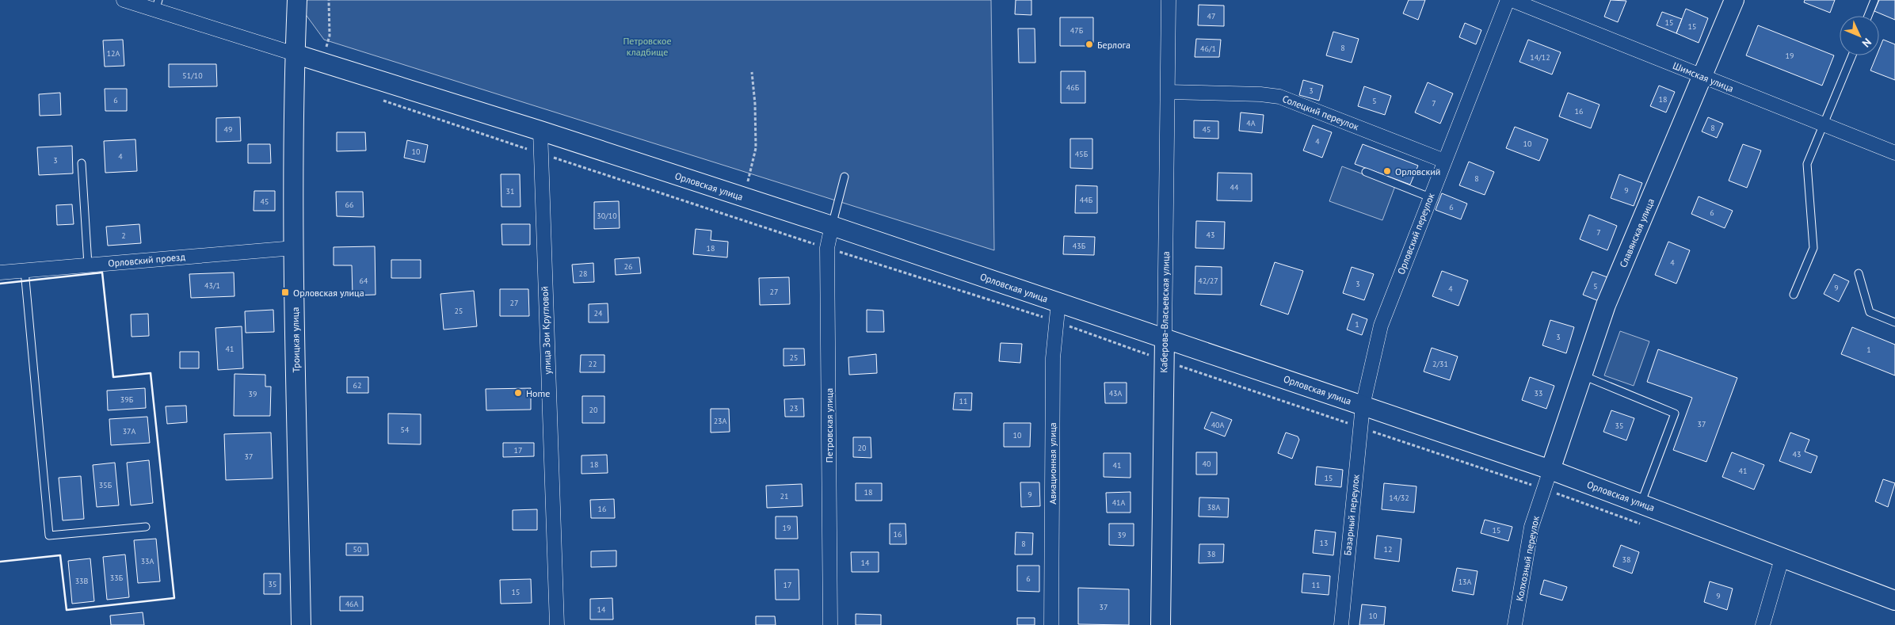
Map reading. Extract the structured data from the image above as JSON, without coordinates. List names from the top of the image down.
{
  "streets": {
    "main road": [
      "Орловская улица",
      "Славянская улица",
      "Каберова-Власьевская улица",
      "Троицкая улица"
    ],
    "street": [
      "Шимская улица",
      "Солецкий переулок",
      "Орловский переулок",
      "Орловский проезд",
      "улица Зои Кругловой",
      "Петровская улица",
      "Авиационная улица",
      "Базарный переулок",
      "Колхозный переулок"
    ]
  },
  "crossings": [
    ["Шимская улица", "Славянская улица"],
    ["Солецкий переулок", "Орловский переулок"],
    ["Солецкий переулок", "Каберова-Власьевская улица"],
    ["Орловская улица", "Славянская улица"],
    ["Орловская улица", "Орловский переулок"],
    ["Орловская улица", "Каберова-Власьевская улица"],
    ["Орловская улица", "улица Зои Кругловой"],
    ["Орловская улица", "Троицкая улица"],
    ["Орловская улица", "Петровская улица"],
    ["Орловская улица", "Авиационная улица"],
    ["Орловская улица", "Базарный переулок"],
    ["Орловская улица", "Колхозный переулок"],
    ["Славянская улица", "Колхозный переулок"],
    ["Орловский переулок", "Базарный переулок"],
    ["Орловский проезд", "Троицкая улица"]
  ],
  "parks": ["Петровское кладбище"],
  "places": {
    "other": ["Берлога", "Орловский", "Home"],
    "transit": ["Орловская улица"]
  },
  "house_numbers": [
    "47",
    "15",
    "15",
    "47Б",
    "8",
    "46/1",
    "12А",
    "19",
    "14/12",
    "51/10",
    "46Б",
    "3",
    "18",
    "6",
    "5",
    "7",
    "16",
    "4А",
    "8",
    "49",
    "45",
    "4",
    "10",
    "10",
    "45Б",
    "4",
    "3",
    "8",
    "44",
    "9",
    "31",
    "44Б",
    "45",
    "66",
    "6",
    "6",
    "30/10",
    "7",
    "43",
    "2",
    "43Б",
    "18",
    "4",
    "26",
    "28",
    "64",
    "42/27",
    "3",
    "43/1",
    "5",
    "9",
    "4",
    "27",
    "27",
    "25",
    "24",
    "1",
    "3",
    "41",
    "1",
    "25",
    "22",
    "2/31",
    "62",
    "43А",
    "33",
    "39",
    "39Б",
    "11",
    "23",
    "20",
    "23А",
    "37",
    "40А",
    "35",
    "54",
    "37А",
    "10",
    "20",
    "17",
    "43",
    "37",
    "40",
    "18",
    "41",
    "41",
    "15",
    "35Б",
    "18",
    "9",
    "21",
    "14/32",
    "41А",
    "38А",
    "16",
    "19",
    "15",
    "16",
    "39",
    "13",
    "8",
    "50",
    "12",
    "38",
    "38",
    "33А",
    "14",
    "33Б",
    "6",
    "33В",
    "13А",
    "35",
    "17",
    "11",
    "15",
    "9",
    "46А",
    "37",
    "14",
    "10"
  ],
  "north": "bottom right"
}
